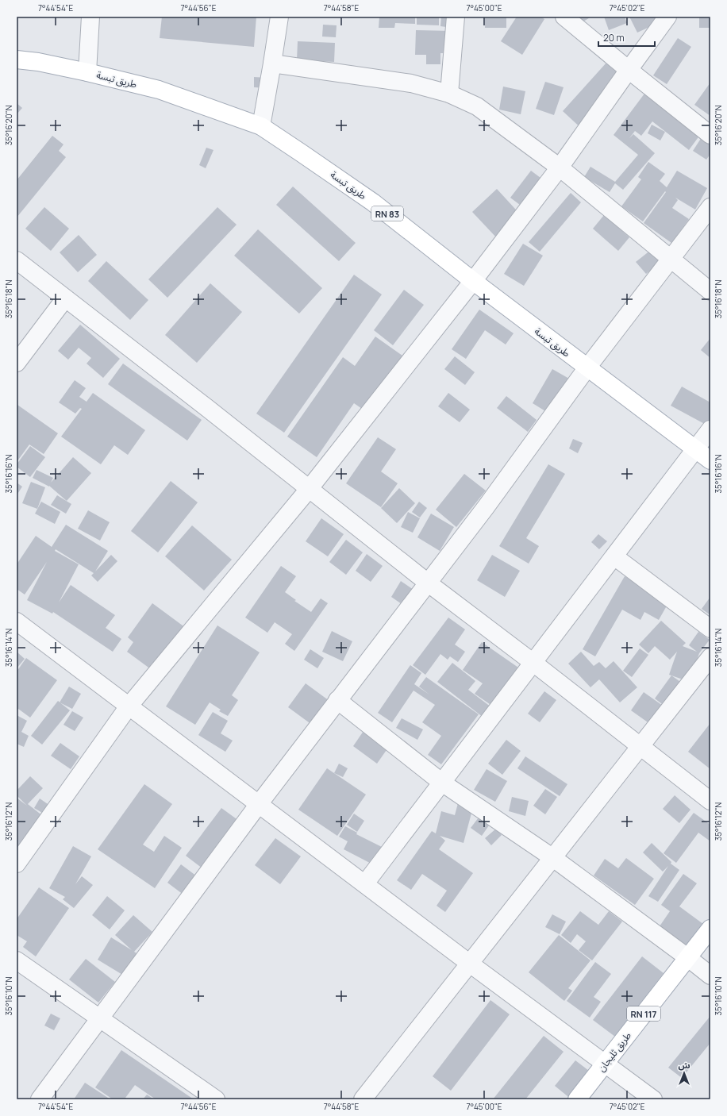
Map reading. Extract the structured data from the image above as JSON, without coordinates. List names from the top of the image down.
{
  "streets": {
    "main road": [
      "طريق تبسة",
      "RN 83",
      "RN 117",
      "طريق ثليجان"
    ]
  },
  "scale_bar": "20 m",
  "north": "top",
  "coordinates": [
    "7°44'54\"E",
    "7°44'56\"E",
    "7°44'58\"E",
    "7°45'00\"E",
    "7°45'02\"E",
    "35°16'20\"N",
    "35°16'18\"N",
    "35°16'16\"N",
    "35°16'14\"N",
    "35°16'12\"N",
    "35°16'10\"N"
  ]
}
